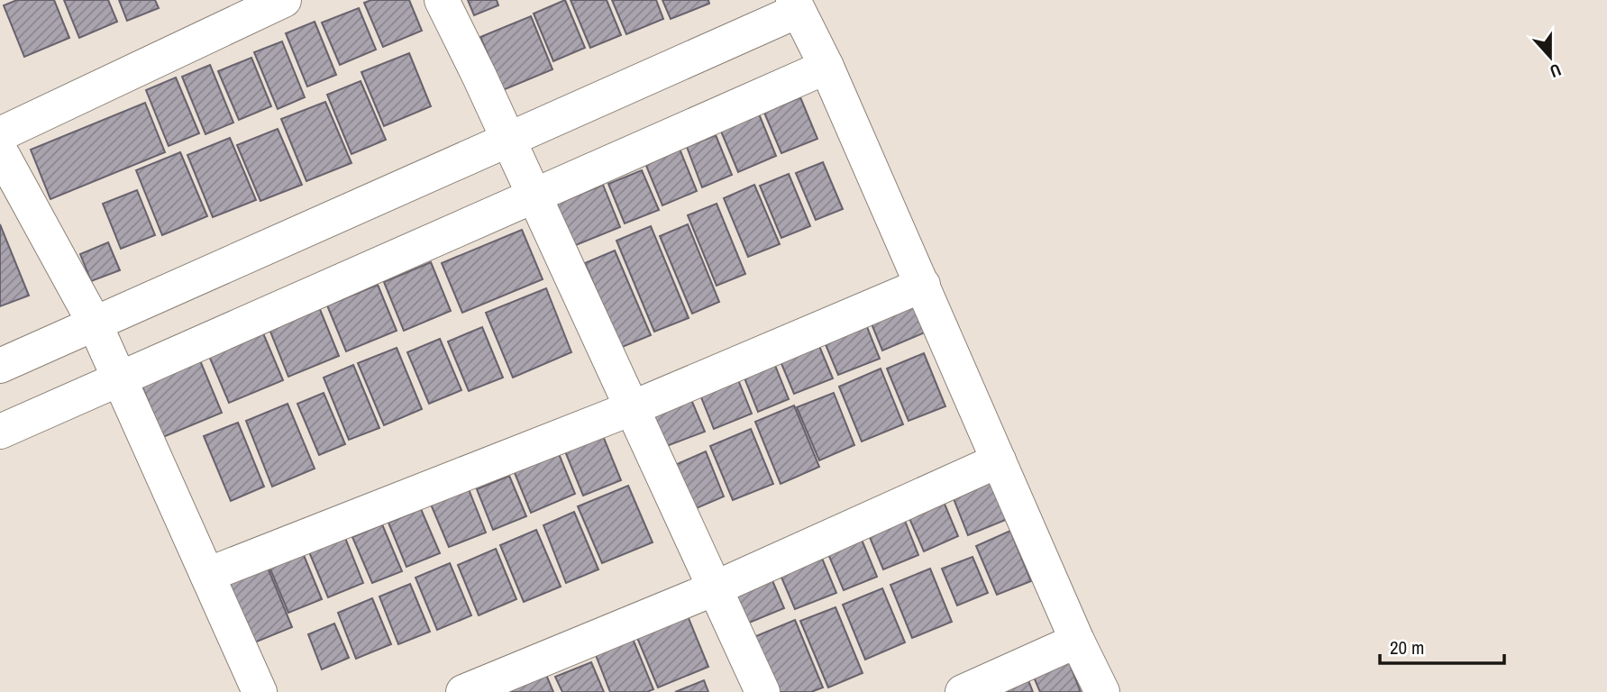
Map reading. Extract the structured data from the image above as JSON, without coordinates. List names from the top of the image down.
{
  "scale_bar": "20 m",
  "north": "bottom"
}
